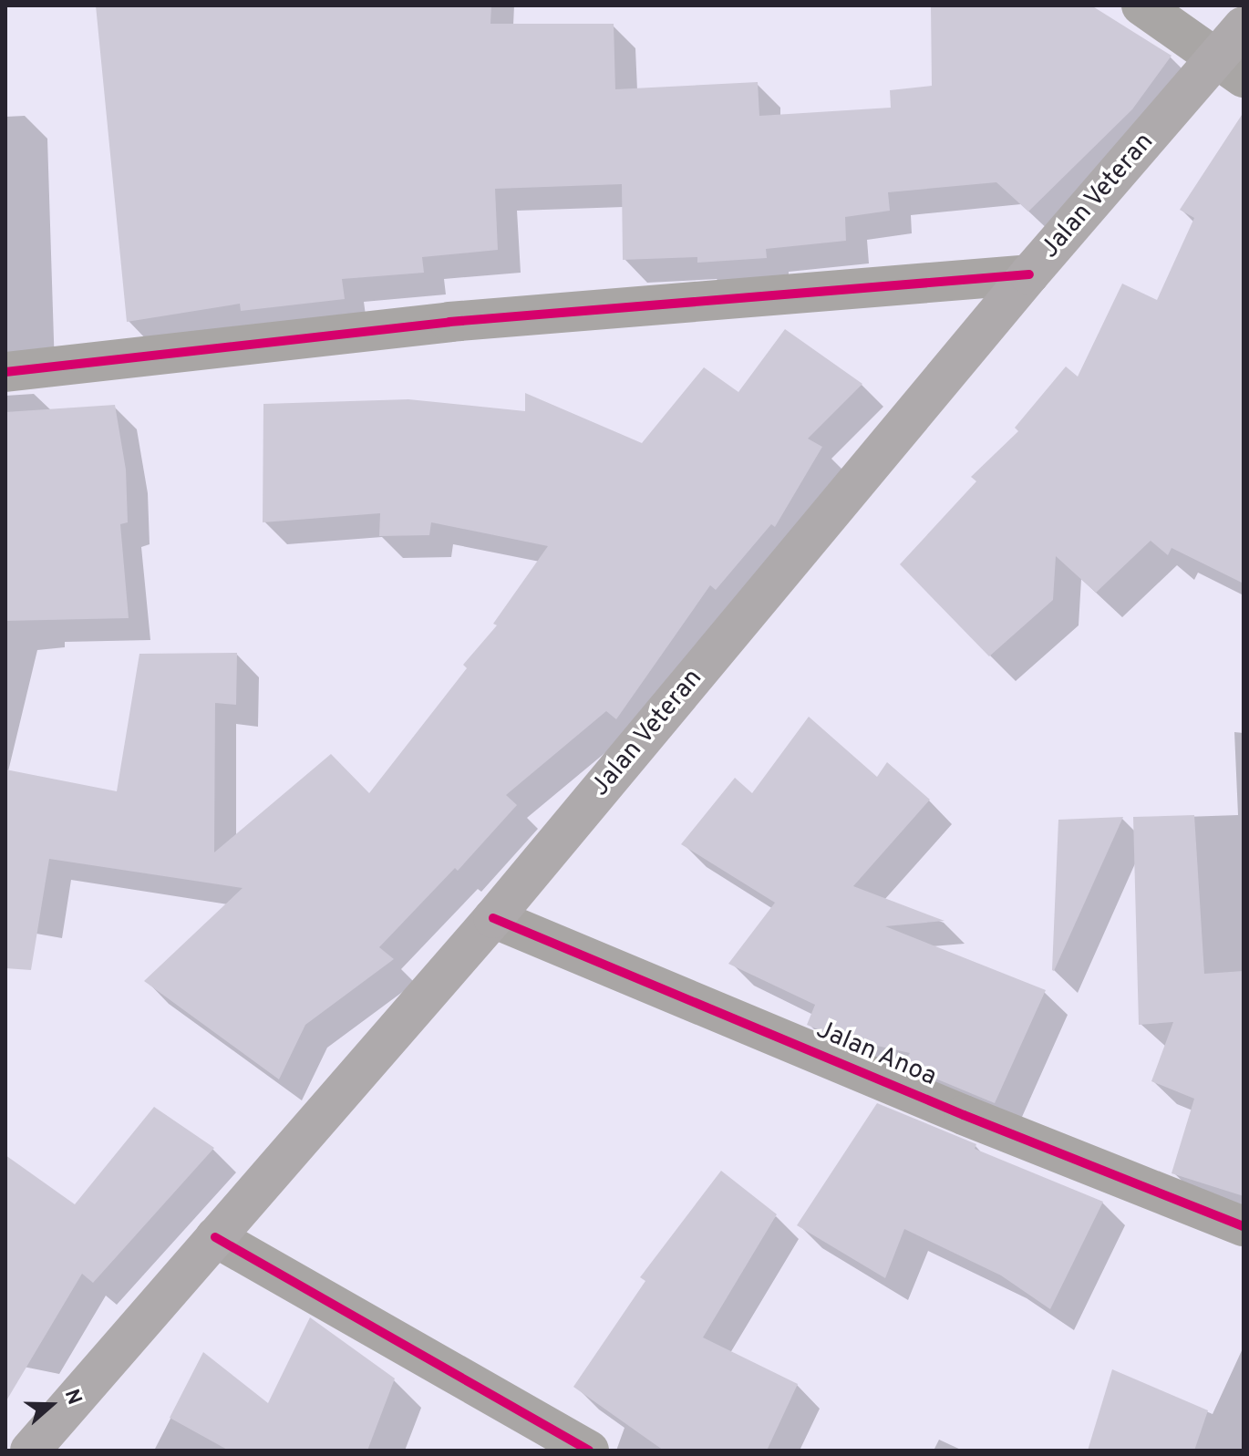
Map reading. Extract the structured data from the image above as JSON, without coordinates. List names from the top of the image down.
{
  "streets": {
    "main road": ["Jalan Veteran"],
    "street": ["Jalan Anoa"]
  },
  "crossings": [
    ["Jalan Veteran", "Jalan Anoa"]
  ],
  "north": "right"
}
